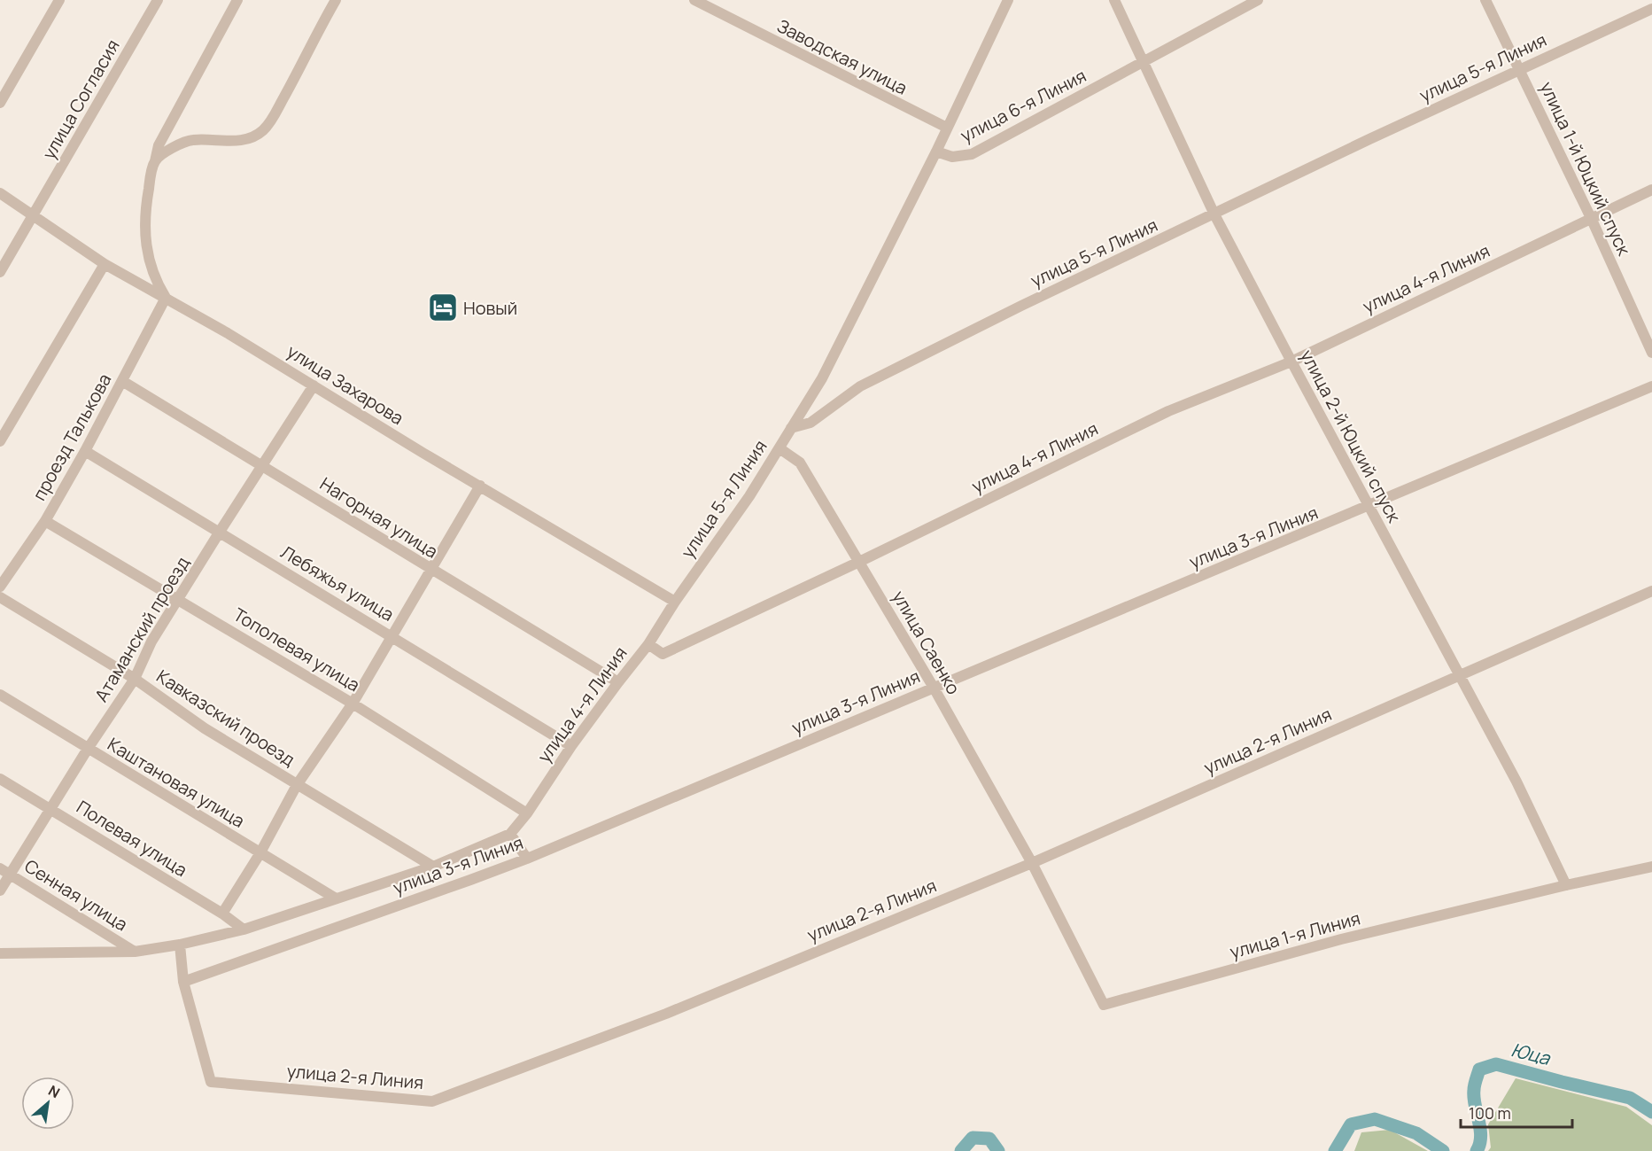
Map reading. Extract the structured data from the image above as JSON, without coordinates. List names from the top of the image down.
{
  "streets": {
    "street": [
      "Заводская улица",
      "улица 5-я Линия",
      "улица Согласия",
      "улица 6-я Линия",
      "улица 1-й Юцкий спуск",
      "улица 4-я Линия",
      "улица Захарова",
      "улица 2-й Юцкий спуск",
      "проезд Талькова",
      "Нагорная улица",
      "улица 3-я Линия",
      "Лебяжья улица",
      "Атаманский проезд",
      "улица Саенко",
      "Тополевая улица",
      "Кавказский проезд",
      "улица 2-я Линия",
      "Каштановая улица",
      "Полевая улица",
      "Сенная улица",
      "улица 1-я Линия"
    ]
  },
  "crossings": [
    ["улица 5-я Линия", "улица 1-й Юцкий спуск"],
    ["улица 5-я Линия", "улица 4-я Линия"],
    ["улица 5-я Линия", "улица Захарова"],
    ["улица 5-я Линия", "улица 2-й Юцкий спуск"],
    ["улица 5-я Линия", "улица Саенко"],
    ["улица Согласия", "улица Захарова"],
    ["улица 6-я Линия", "улица 2-й Юцкий спуск"],
    ["улица 1-й Юцкий спуск", "улица 4-я Линия"],
    ["улица 4-я Линия", "улица 2-й Юцкий спуск"],
    ["улица 4-я Линия", "Нагорная улица"],
    ["улица 4-я Линия", "улица 3-я Линия"],
    ["улица 4-я Линия", "Лебяжья улица"],
    ["улица 4-я Линия", "улица Саенко"],
    ["улица 4-я Линия", "Тополевая улица"],
    ["улица Захарова", "проезд Талькова"],
    ["улица Захарова", "Атаманский проезд"],
    ["улица 2-й Юцкий спуск", "улица 3-я Линия"],
    ["улица 2-й Юцкий спуск", "улица 2-я Линия"],
    ["улица 2-й Юцкий спуск", "улица 1-я Линия"],
    ["проезд Талькова", "Нагорная улица"],
    ["проезд Талькова", "Лебяжья улица"],
    ["проезд Талькова", "Тополевая улица"],
    ["Нагорная улица", "Атаманский проезд"],
    ["улица 3-я Линия", "улица Саенко"],
    ["улица 3-я Линия", "Кавказский проезд"],
    ["улица 3-я Линия", "улица 2-я Линия"],
    ["улица 3-я Линия", "Каштановая улица"],
    ["улица 3-я Линия", "Полевая улица"],
    ["улица 3-я Линия", "Сенная улица"],
    ["Лебяжья улица", "Атаманский проезд"],
    ["Атаманский проезд", "Тополевая улица"],
    ["Атаманский проезд", "Кавказский проезд"],
    ["Атаманский проезд", "Каштановая улица"],
    ["Атаманский проезд", "Полевая улица"],
    ["Атаманский проезд", "Сенная улица"],
    ["улица Саенко", "улица 2-я Линия"],
    ["улица Саенко", "улица 1-я Линия"],
    ["улица 2-я Линия", "улица 1-я Линия"]
  ],
  "water": ["Юца"],
  "places": {
    "hotel": ["Новый"]
  },
  "scale_bar": "100 m",
  "north": "top right"
}
